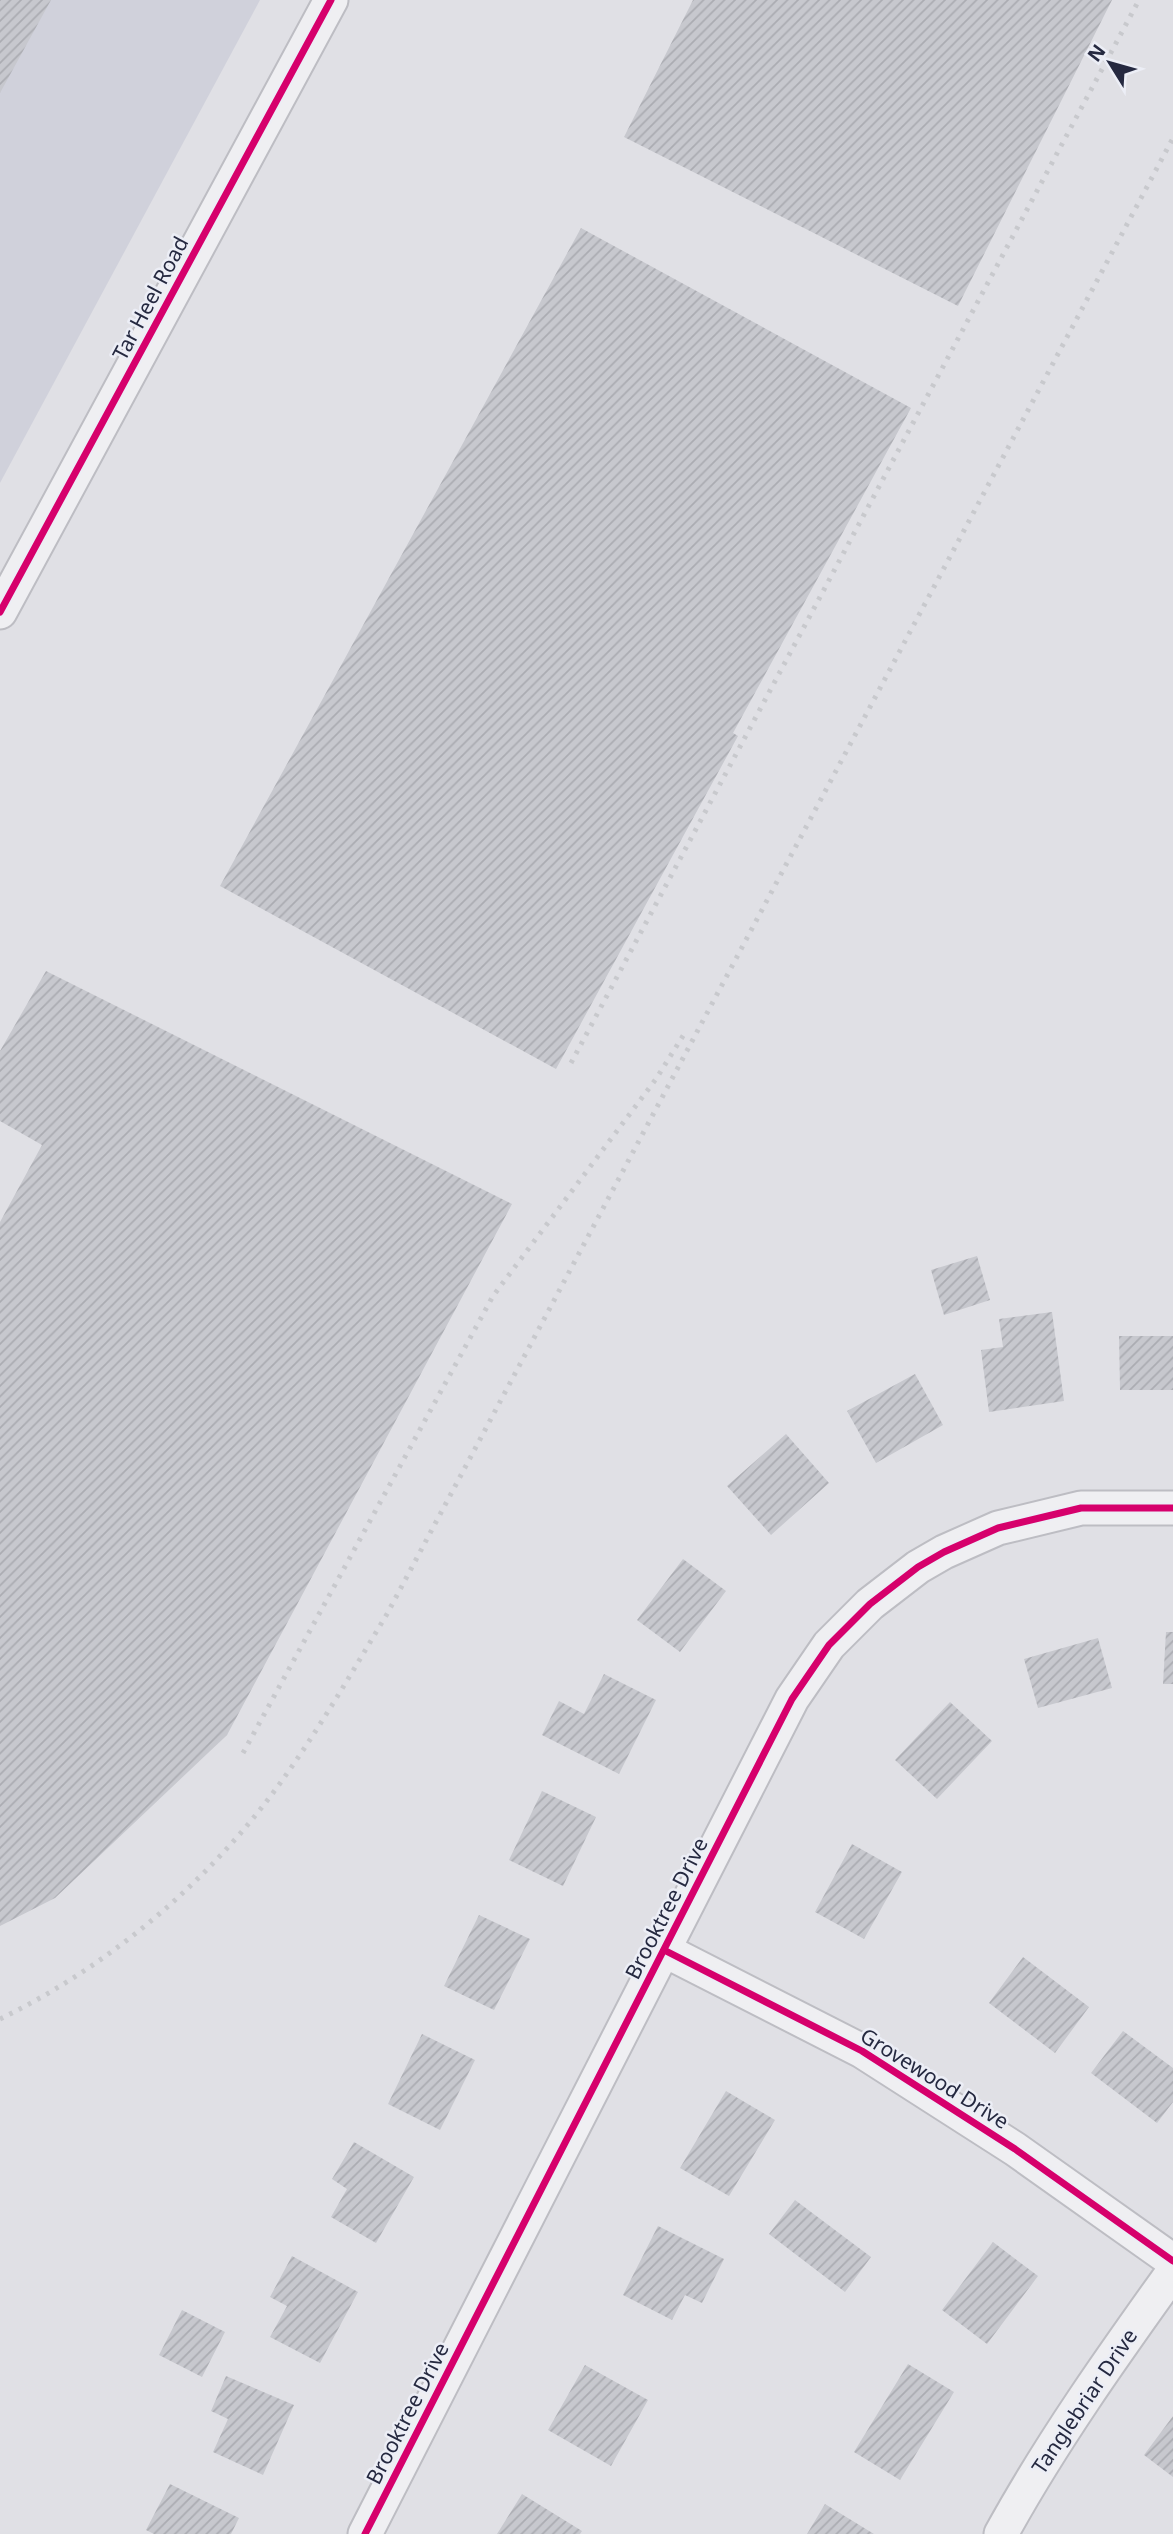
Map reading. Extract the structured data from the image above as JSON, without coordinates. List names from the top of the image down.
{
  "streets": {
    "street": [
      "Tar Heel Road",
      "Brooktree Drive",
      "Grovewood Drive",
      "Tanglebriar Drive"
    ]
  },
  "crossings": [
    ["Brooktree Drive", "Grovewood Drive"]
  ],
  "north": "top left"
}
